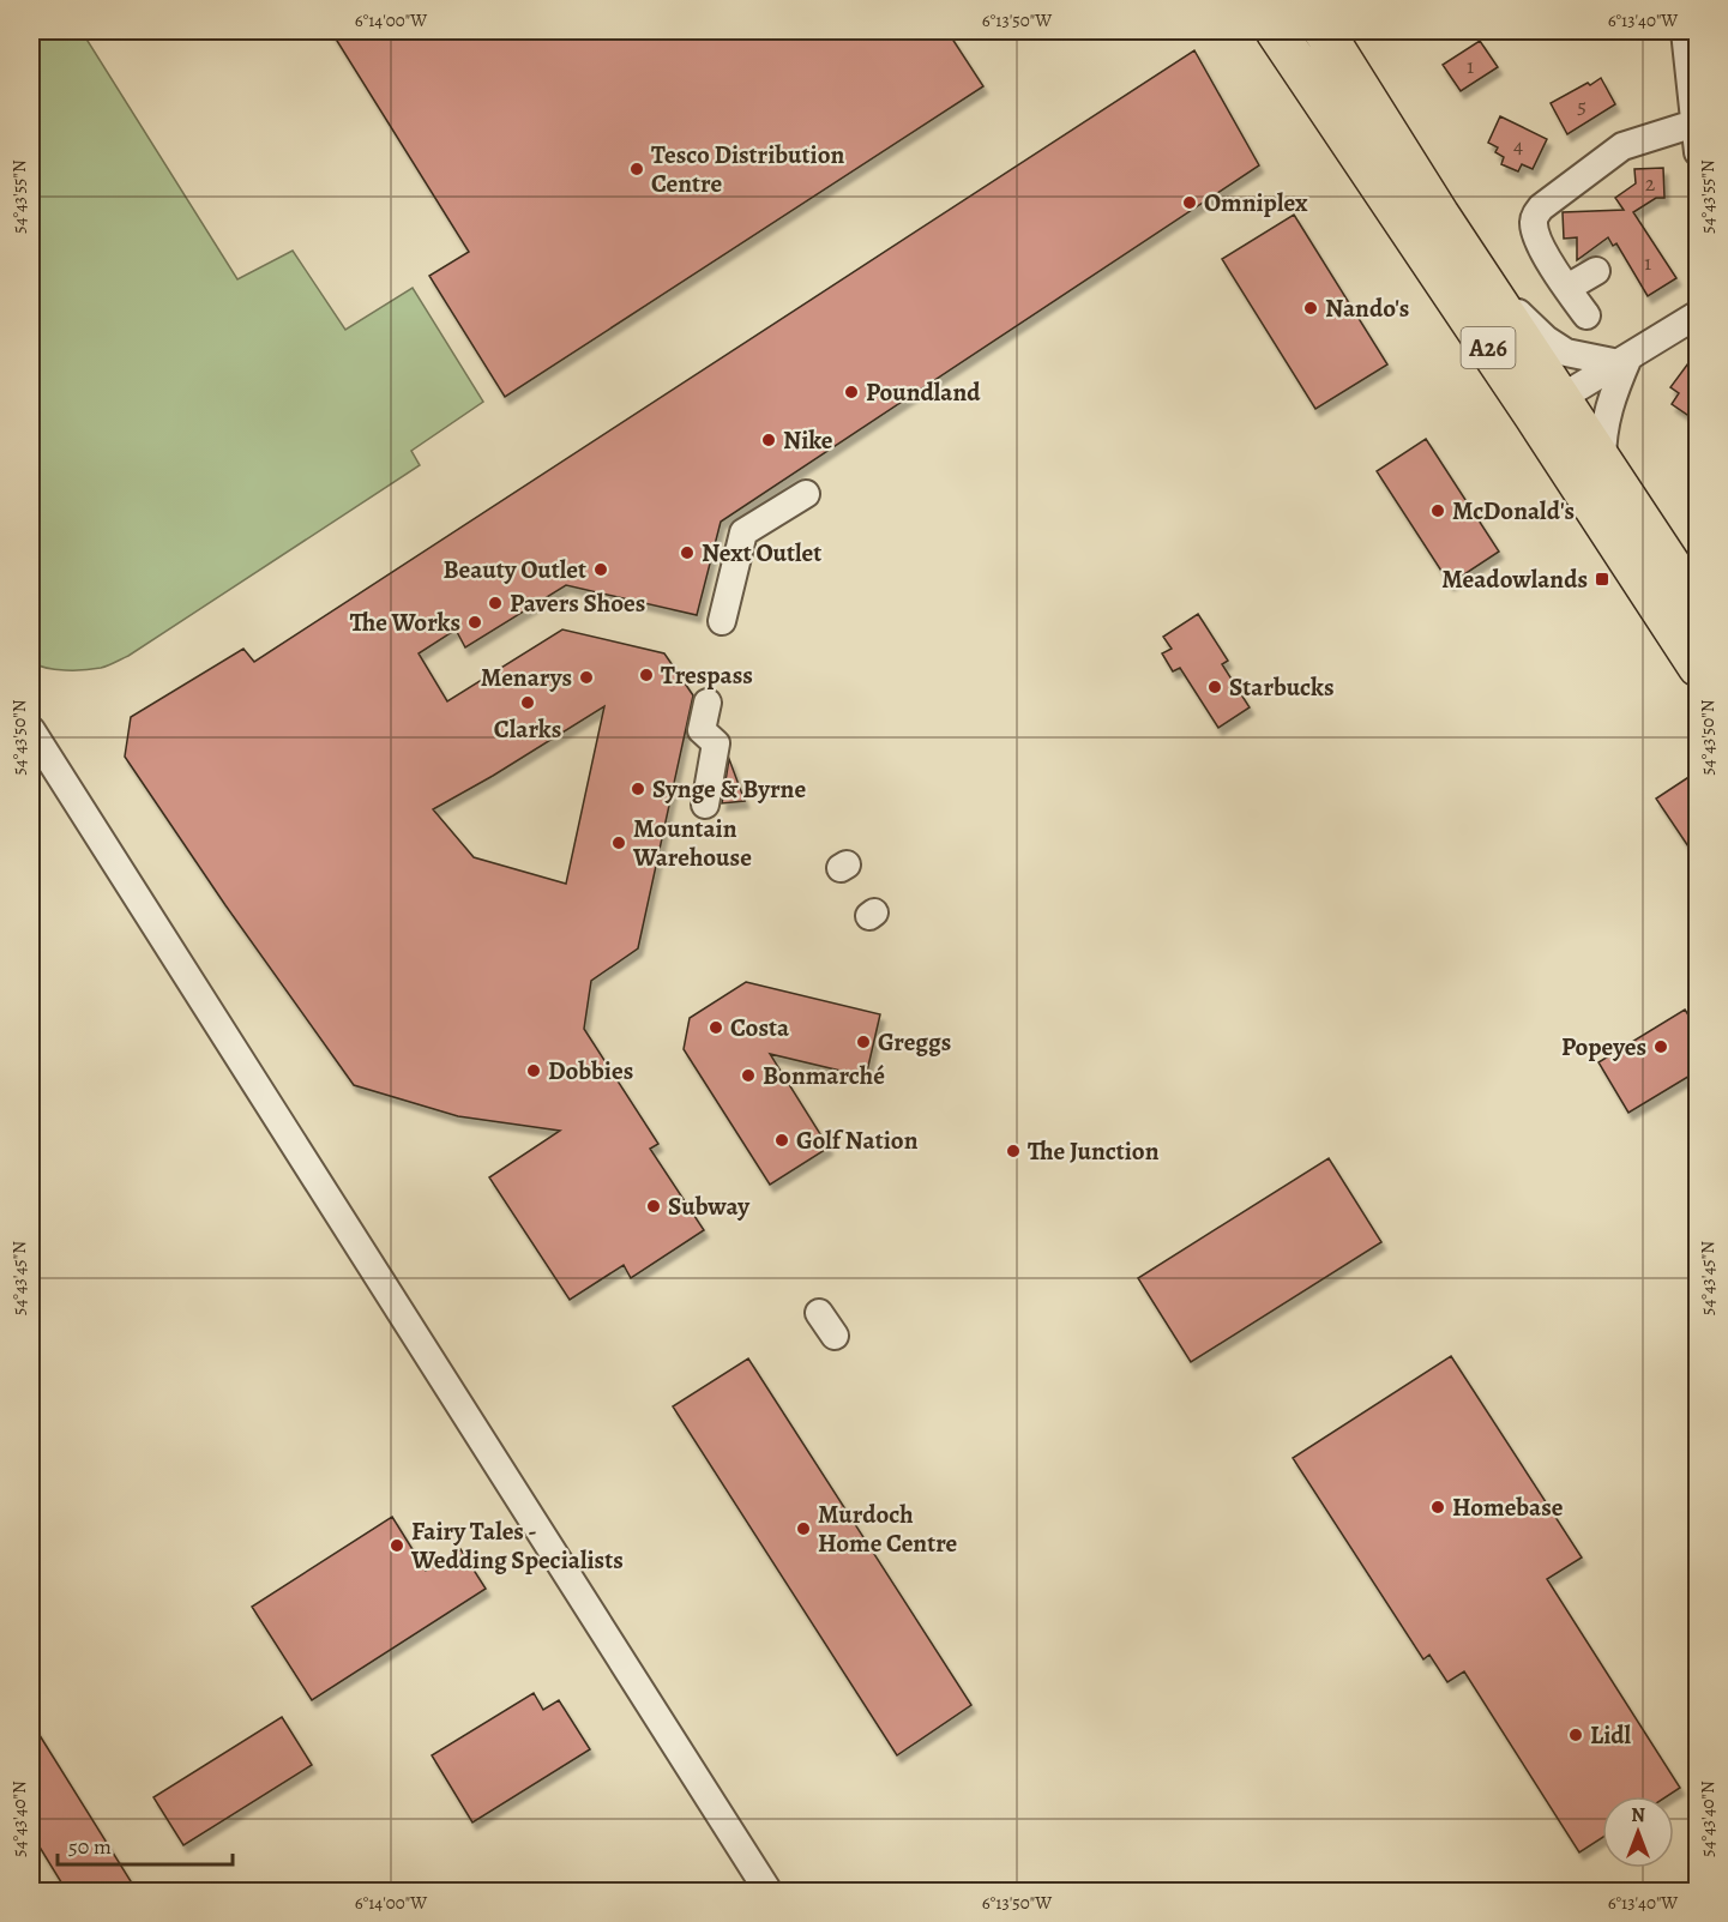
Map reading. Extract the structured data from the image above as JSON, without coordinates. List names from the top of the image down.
{
  "streets": {
    "highway": ["A26"]
  },
  "places": {
    "other": [
      "Tesco Distribution Centre",
      "Omniplex",
      "Nando's",
      "Poundland",
      "Nike",
      "McDonald's",
      "Next Outlet",
      "Beauty Outlet",
      "Pavers Shoes",
      "The Works",
      "Trespass",
      "Menarys",
      "Starbucks",
      "Clarks",
      "Synge & Byrne",
      "Mountain Warehouse",
      "Costa",
      "Greggs",
      "Popeyes",
      "Dobbies",
      "Bonmarché",
      "Golf Nation",
      "The Junction",
      "Subway",
      "Homebase",
      "Murdoch Home Centre",
      "Fairy Tales - Wedding Specialists",
      "Lidl"
    ],
    "transit": ["Meadowlands"]
  },
  "house_numbers": [
    "1",
    "5",
    "4",
    "2",
    "1"
  ],
  "scale_bar": "50 m",
  "north": "top",
  "coordinates": [
    "6°14'00\"W",
    "6°13'50\"W",
    "6°13'40\"W",
    "54°43'55\"N",
    "54°43'50\"N",
    "54°43'45\"N",
    "54°43'40\"N"
  ]
}
